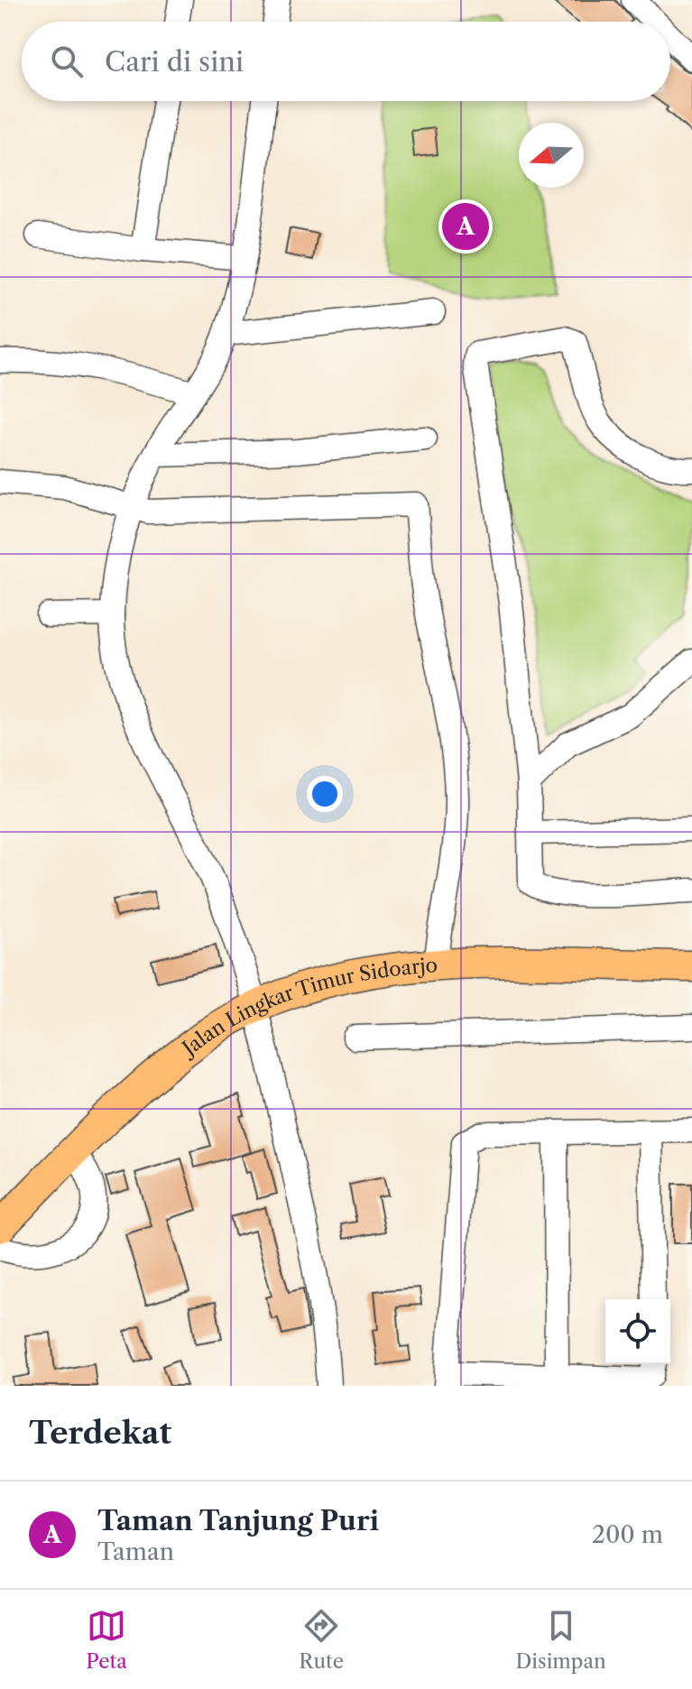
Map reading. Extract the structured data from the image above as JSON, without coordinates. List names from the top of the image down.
{
  "streets": {
    "main road": ["Jalan Lingkar Timur Sidoarjo"]
  },
  "north": "left",
  "page": {
    "search": "Cari di sini",
    "pins": "A",
    "heading": "Terdekat",
    "list": [
      {
        "mark": "A",
        "name": "Taman Tanjung Puri",
        "note": "Taman",
        "value": "200 m"
      }
    ],
    "nav": ["Peta", "Rute", "Disimpan"]
  }
}
